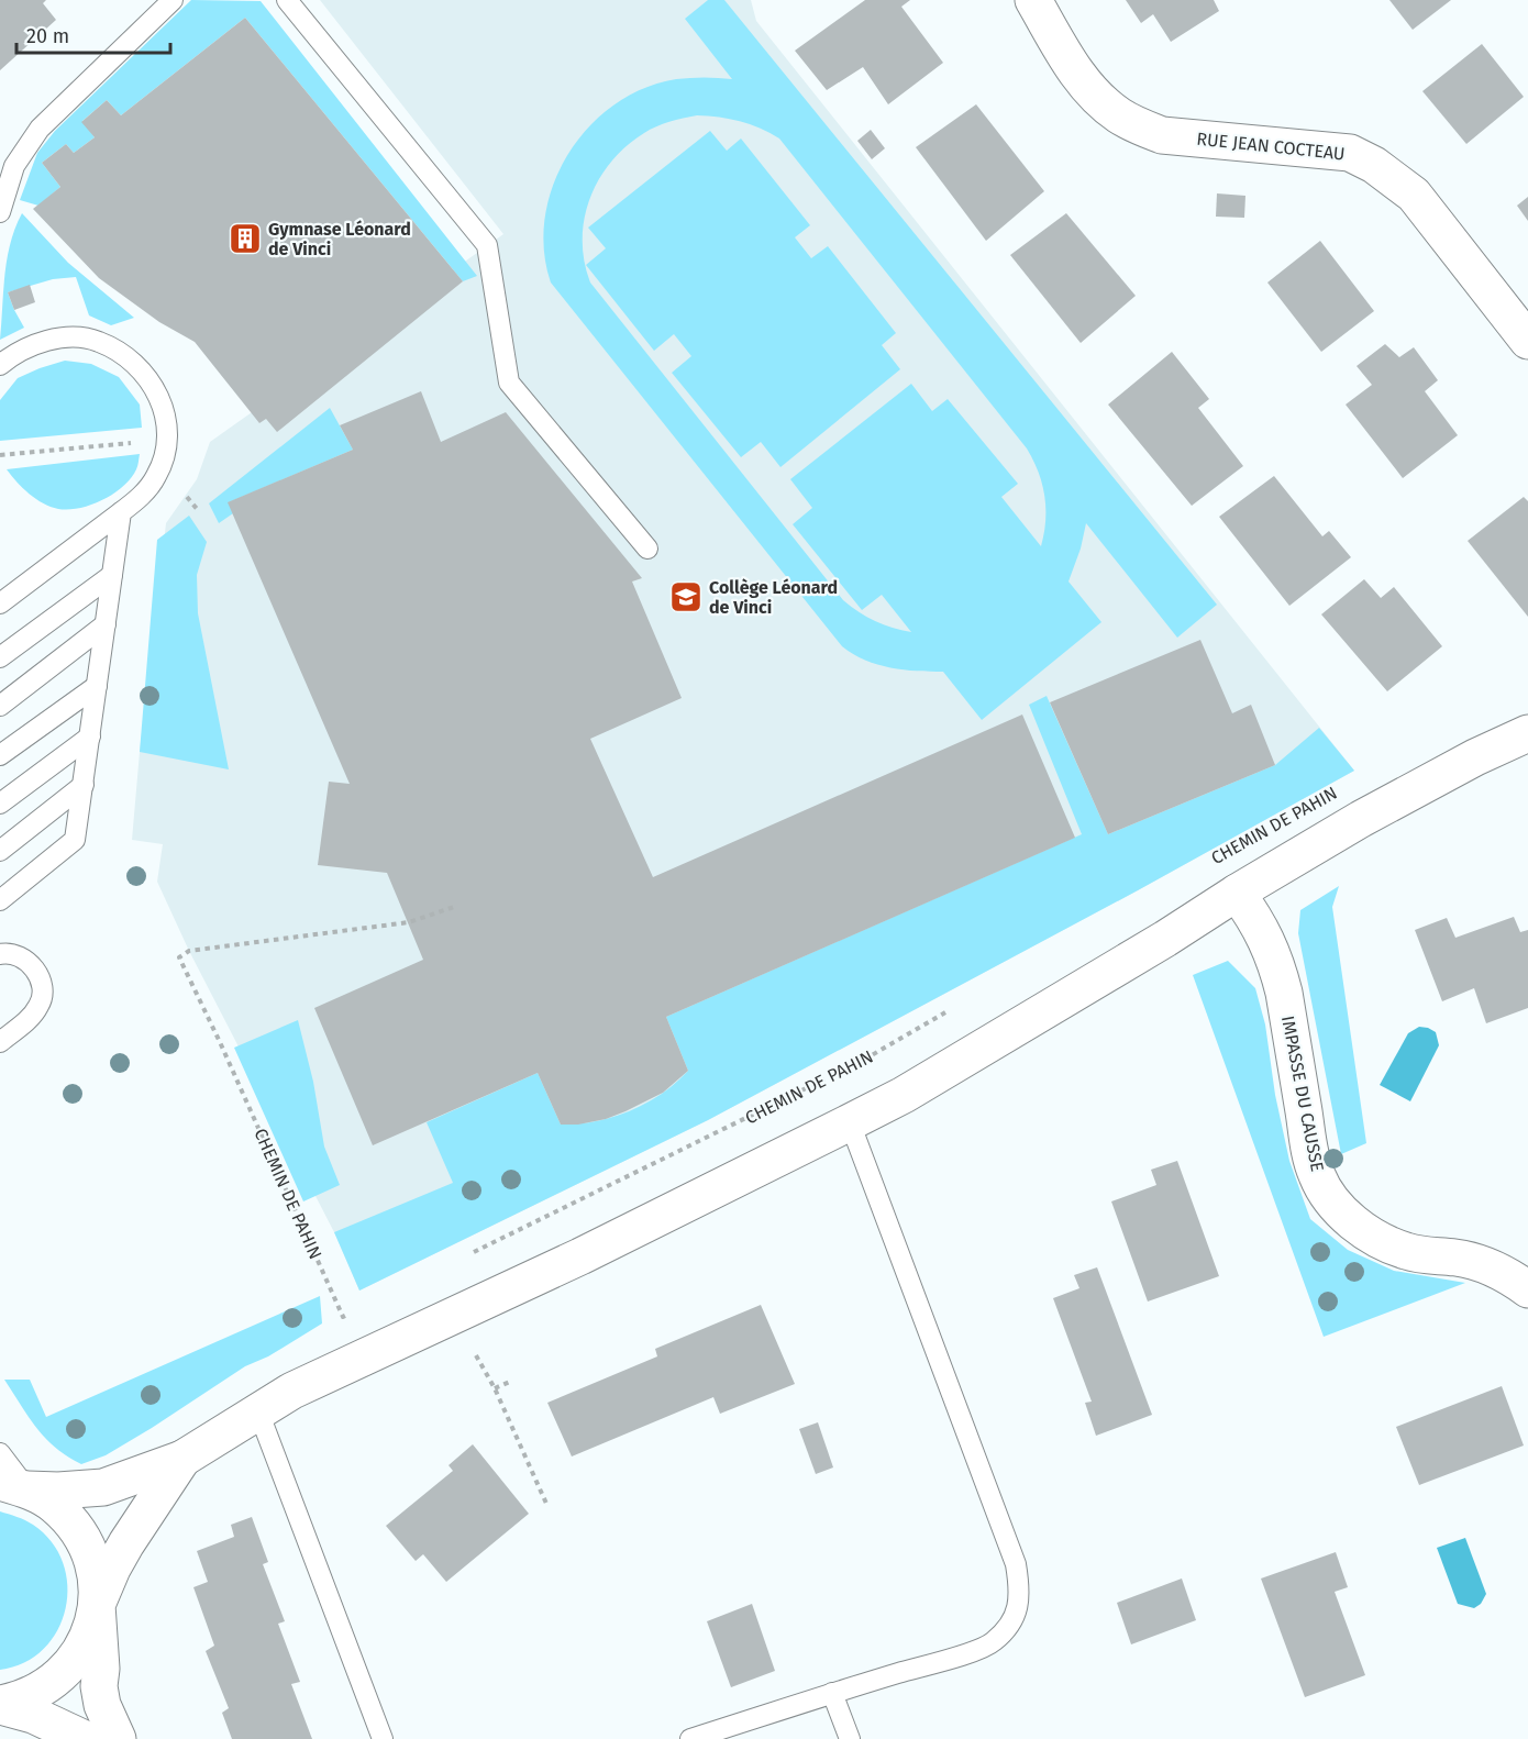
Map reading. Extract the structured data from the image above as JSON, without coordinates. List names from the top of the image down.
{
  "streets": {
    "main road": ["RUE JEAN COCTEAU", "CHEMIN DE PAHIN", "IMPASSE DU CAUSSE"]
  },
  "crossings": [
    ["CHEMIN DE PAHIN", "IMPASSE DU CAUSSE"]
  ],
  "places": {
    "building": ["Gymnase Léonard de Vinci"],
    "school or university": ["Collège Léonard de Vinci"]
  },
  "scale_bar": "20 m"
}
